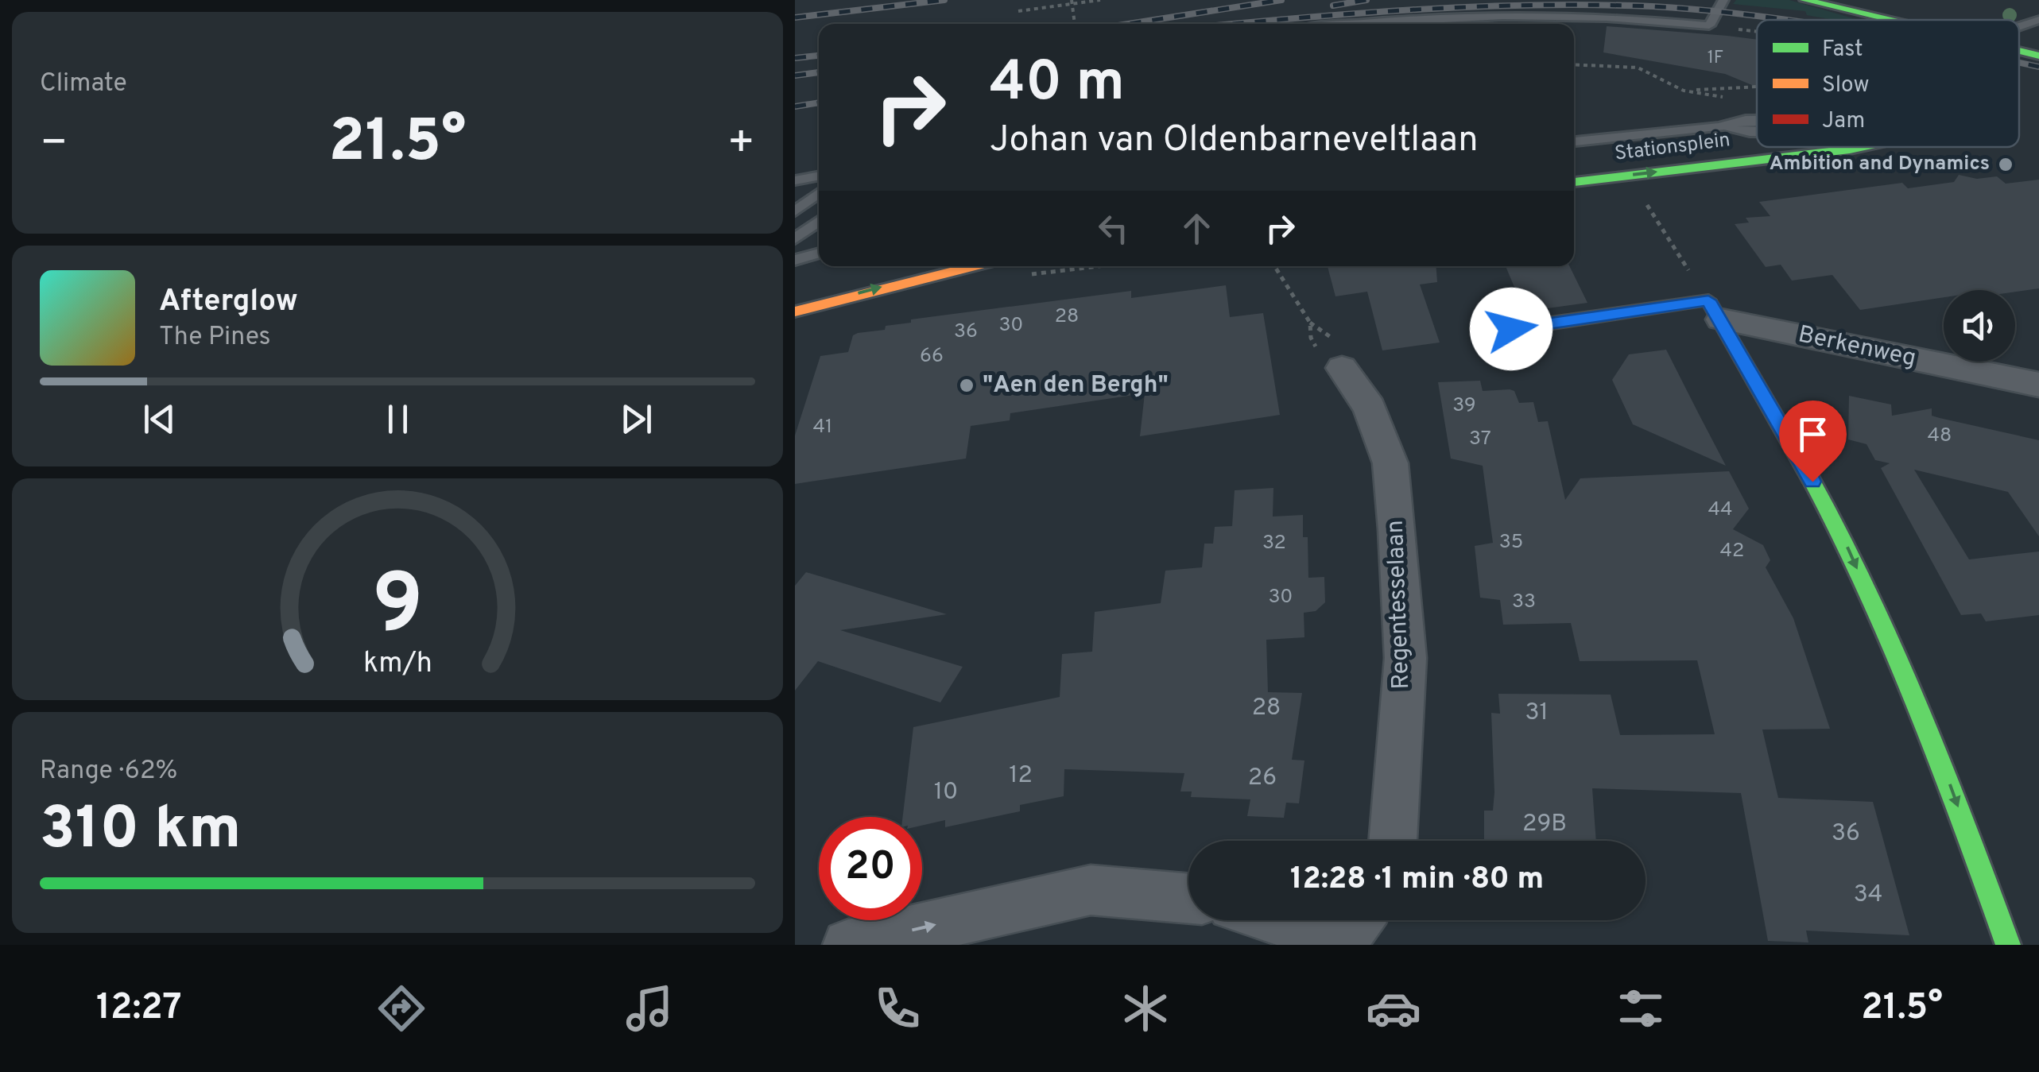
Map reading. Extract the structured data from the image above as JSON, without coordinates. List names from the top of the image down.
{
  "streets": {
    "main road": ["Stationsplein"],
    "street": ["Berkenweg", "Regentesselaan"]
  },
  "places": ["Ambition and Dynamics", "\"Aen den Bergh\""],
  "house_numbers": [
    "1F",
    "28",
    "30",
    "36",
    "66",
    "39",
    "41",
    "48",
    "37",
    "44",
    "35",
    "32",
    "42",
    "30",
    "33",
    "28",
    "31",
    "12",
    "26",
    "10",
    "29B",
    "36",
    "34"
  ],
  "legend": ["Fast", "Slow", "Jam"],
  "page": {
    "tile": [
      "Climate",
      ["Range · 62%", "310 km"]
    ],
    "turn": ["40 m", "Johan van Oldenbarneveltlaan"],
    "heat": ["−", "21.5°", "+"],
    "song": ["Afterglow", "The Pines"],
    "limit": "20",
    "trip": "12:28 · 1 min · 80 m",
    "tabs": ["12:27", "21.5°"],
    "gauge": ["9", "km/h"]
  }
}
